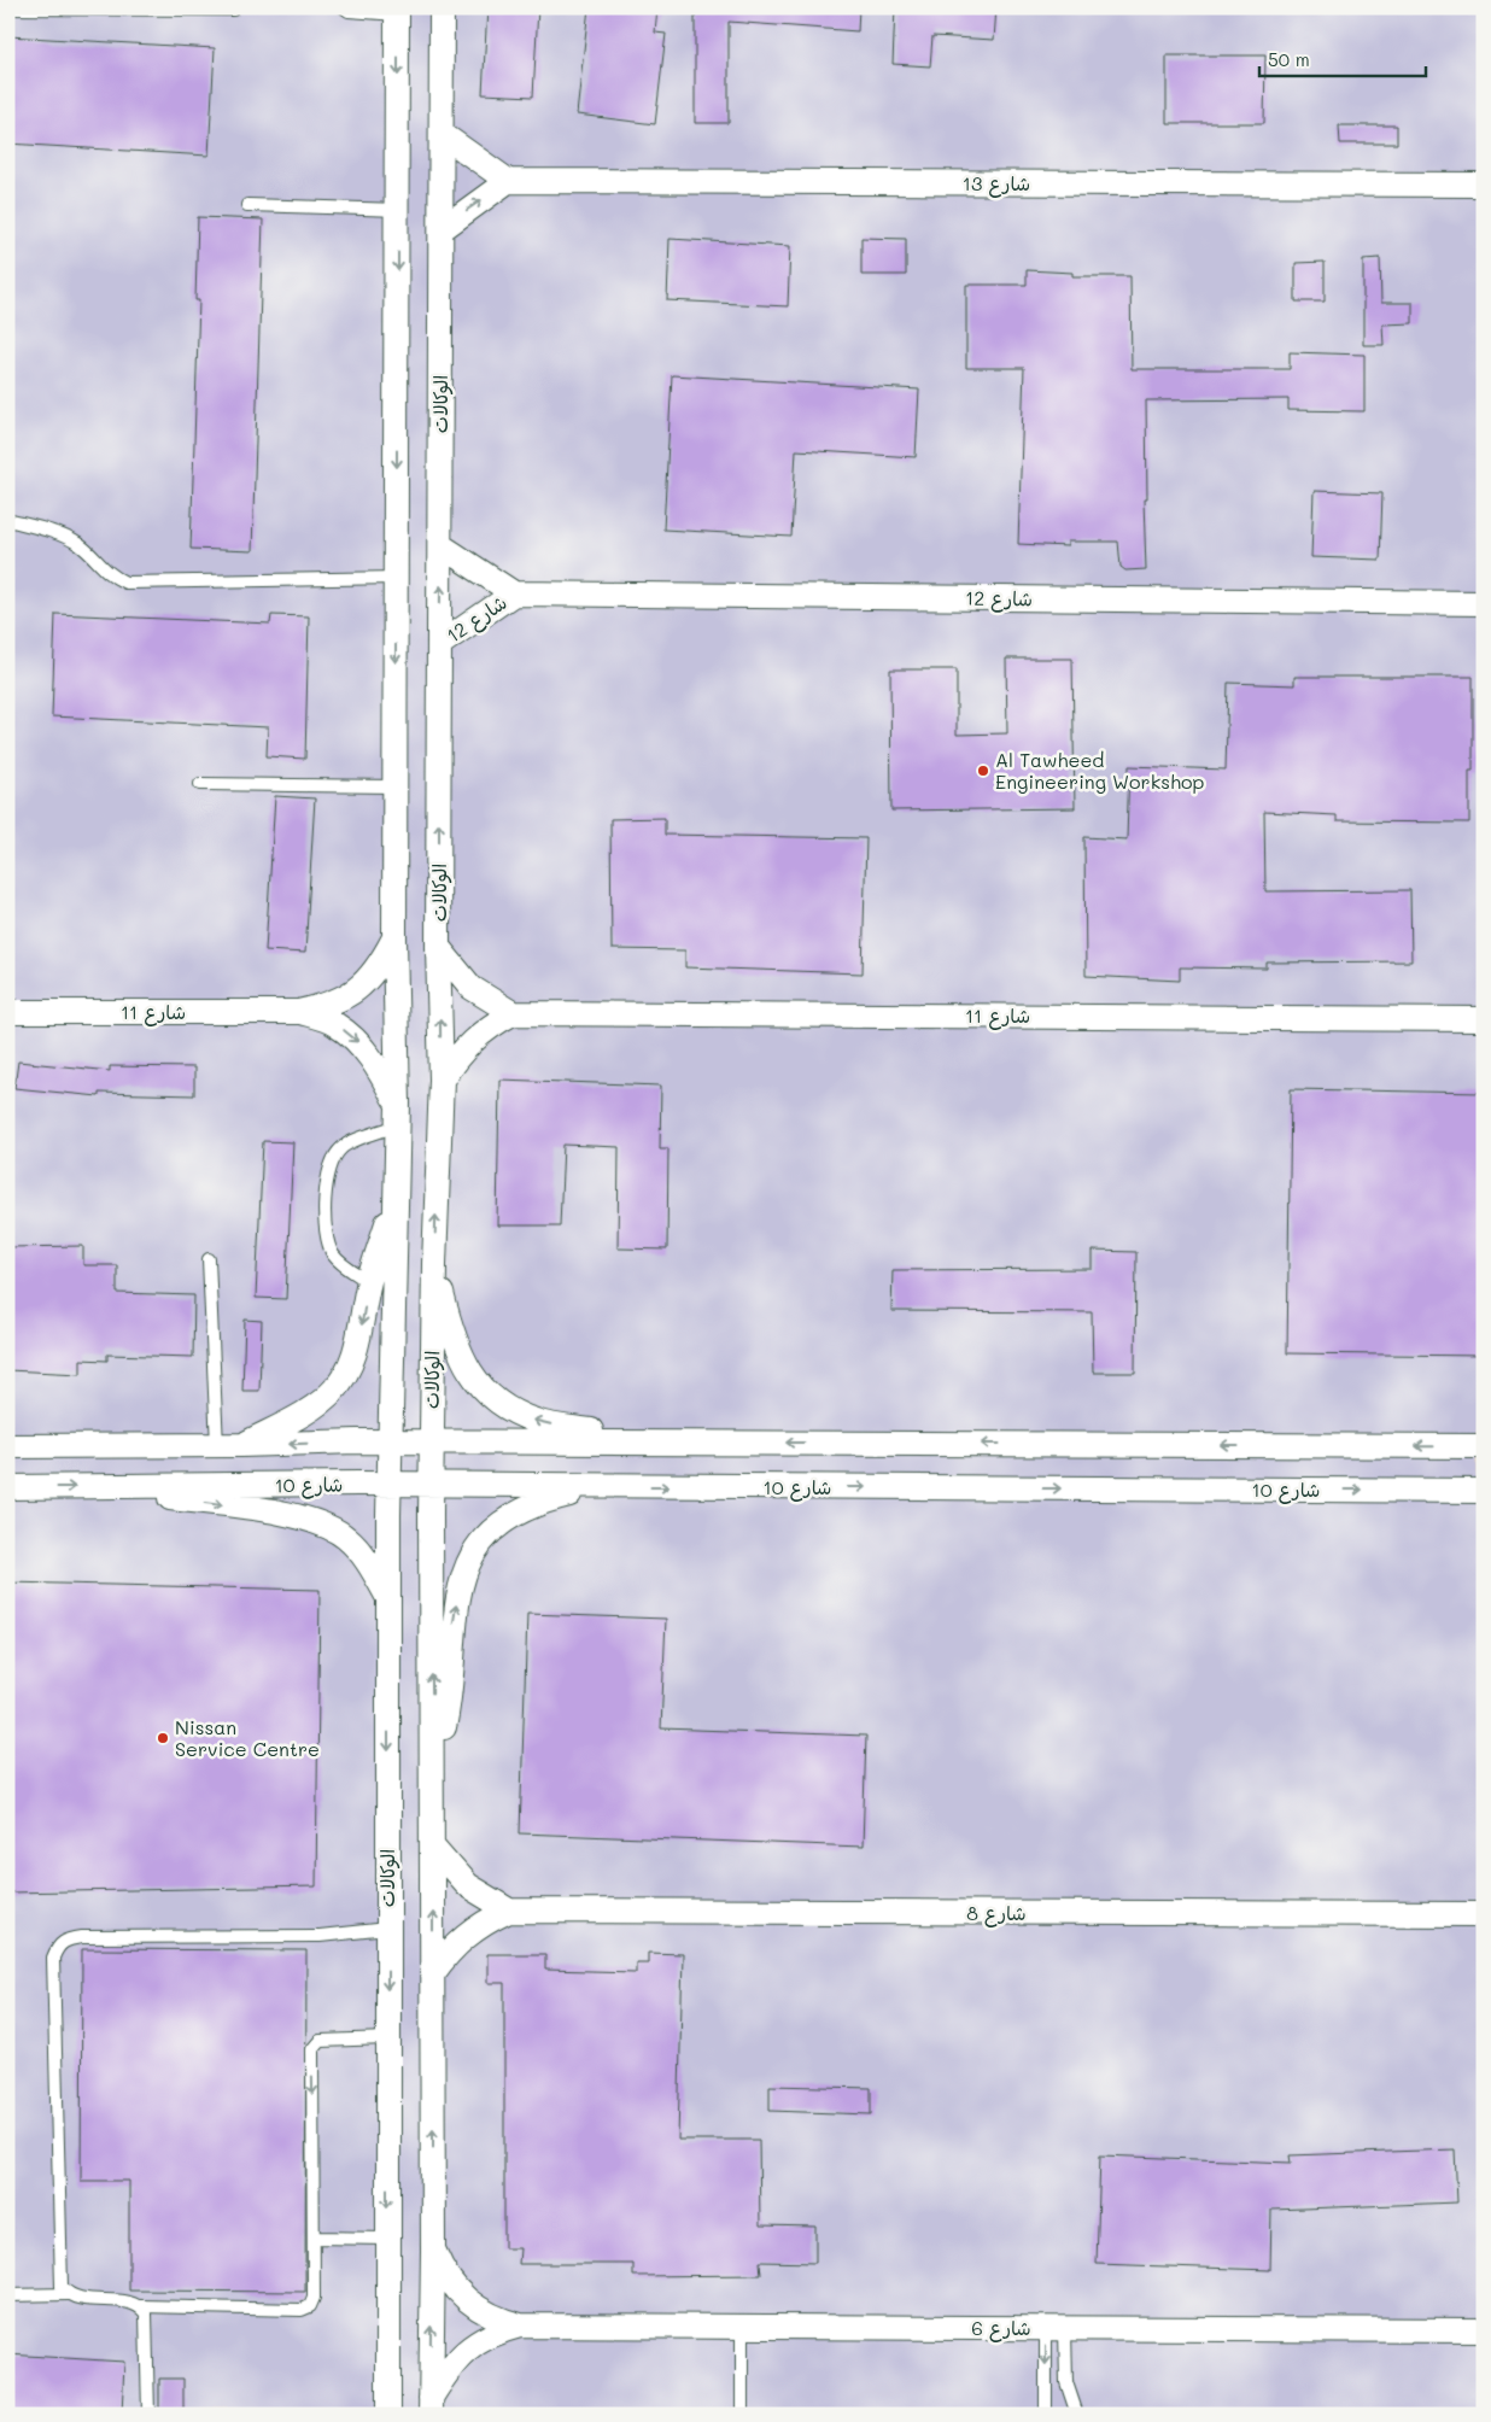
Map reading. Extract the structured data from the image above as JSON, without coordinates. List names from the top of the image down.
{
  "streets": {
    "street": [
      "شارع 13",
      "الوكالات",
      "شارع 12",
      "شارع 11",
      "شارع 10",
      "شارع 8",
      "شارع 6"
    ]
  },
  "crossings": [
    ["الوكالات", "شارع 12"],
    ["الوكالات", "شارع 11"],
    ["الوكالات", "شارع 10"],
    ["الوكالات", "شارع 8"],
    ["الوكالات", "شارع 6"]
  ],
  "places": ["Al Tawheed Engineering Workshop", "Nissan Service Centre"],
  "scale_bar": "50 m"
}
